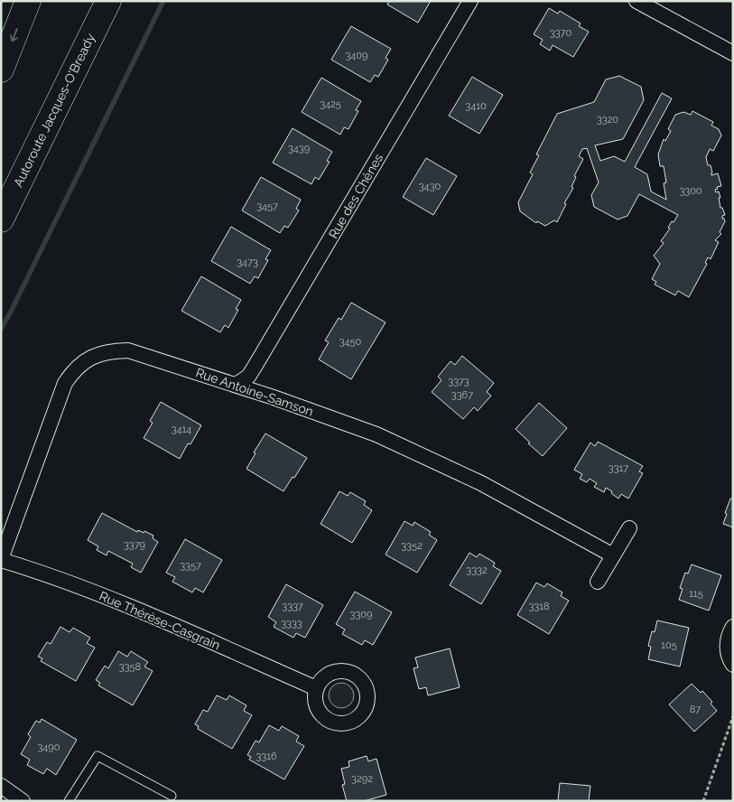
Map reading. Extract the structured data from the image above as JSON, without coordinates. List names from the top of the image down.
{
  "streets": {
    "highway": ["Autoroute Jacques-O'Bready"],
    "street": ["Rue des Chênes", "Rue Antoine-Samson", "Rue Thérèse-Casgrain"]
  },
  "crossings": [
    ["Rue des Chênes", "Rue Antoine-Samson"],
    ["Rue Antoine-Samson", "Rue Thérèse-Casgrain"]
  ],
  "house_numbers": [
    "3370",
    "3409",
    "3425",
    "3410",
    "3320",
    "3439",
    "3430",
    "3300",
    "3457",
    "3473",
    "3450",
    "3373",
    "3367",
    "3414",
    "3317",
    "3379",
    "3352",
    "3357",
    "3332",
    "115",
    "3337",
    "3318",
    "3309",
    "3333",
    "105",
    "3358",
    "87",
    "3490",
    "3316",
    "3292"
  ]
}
